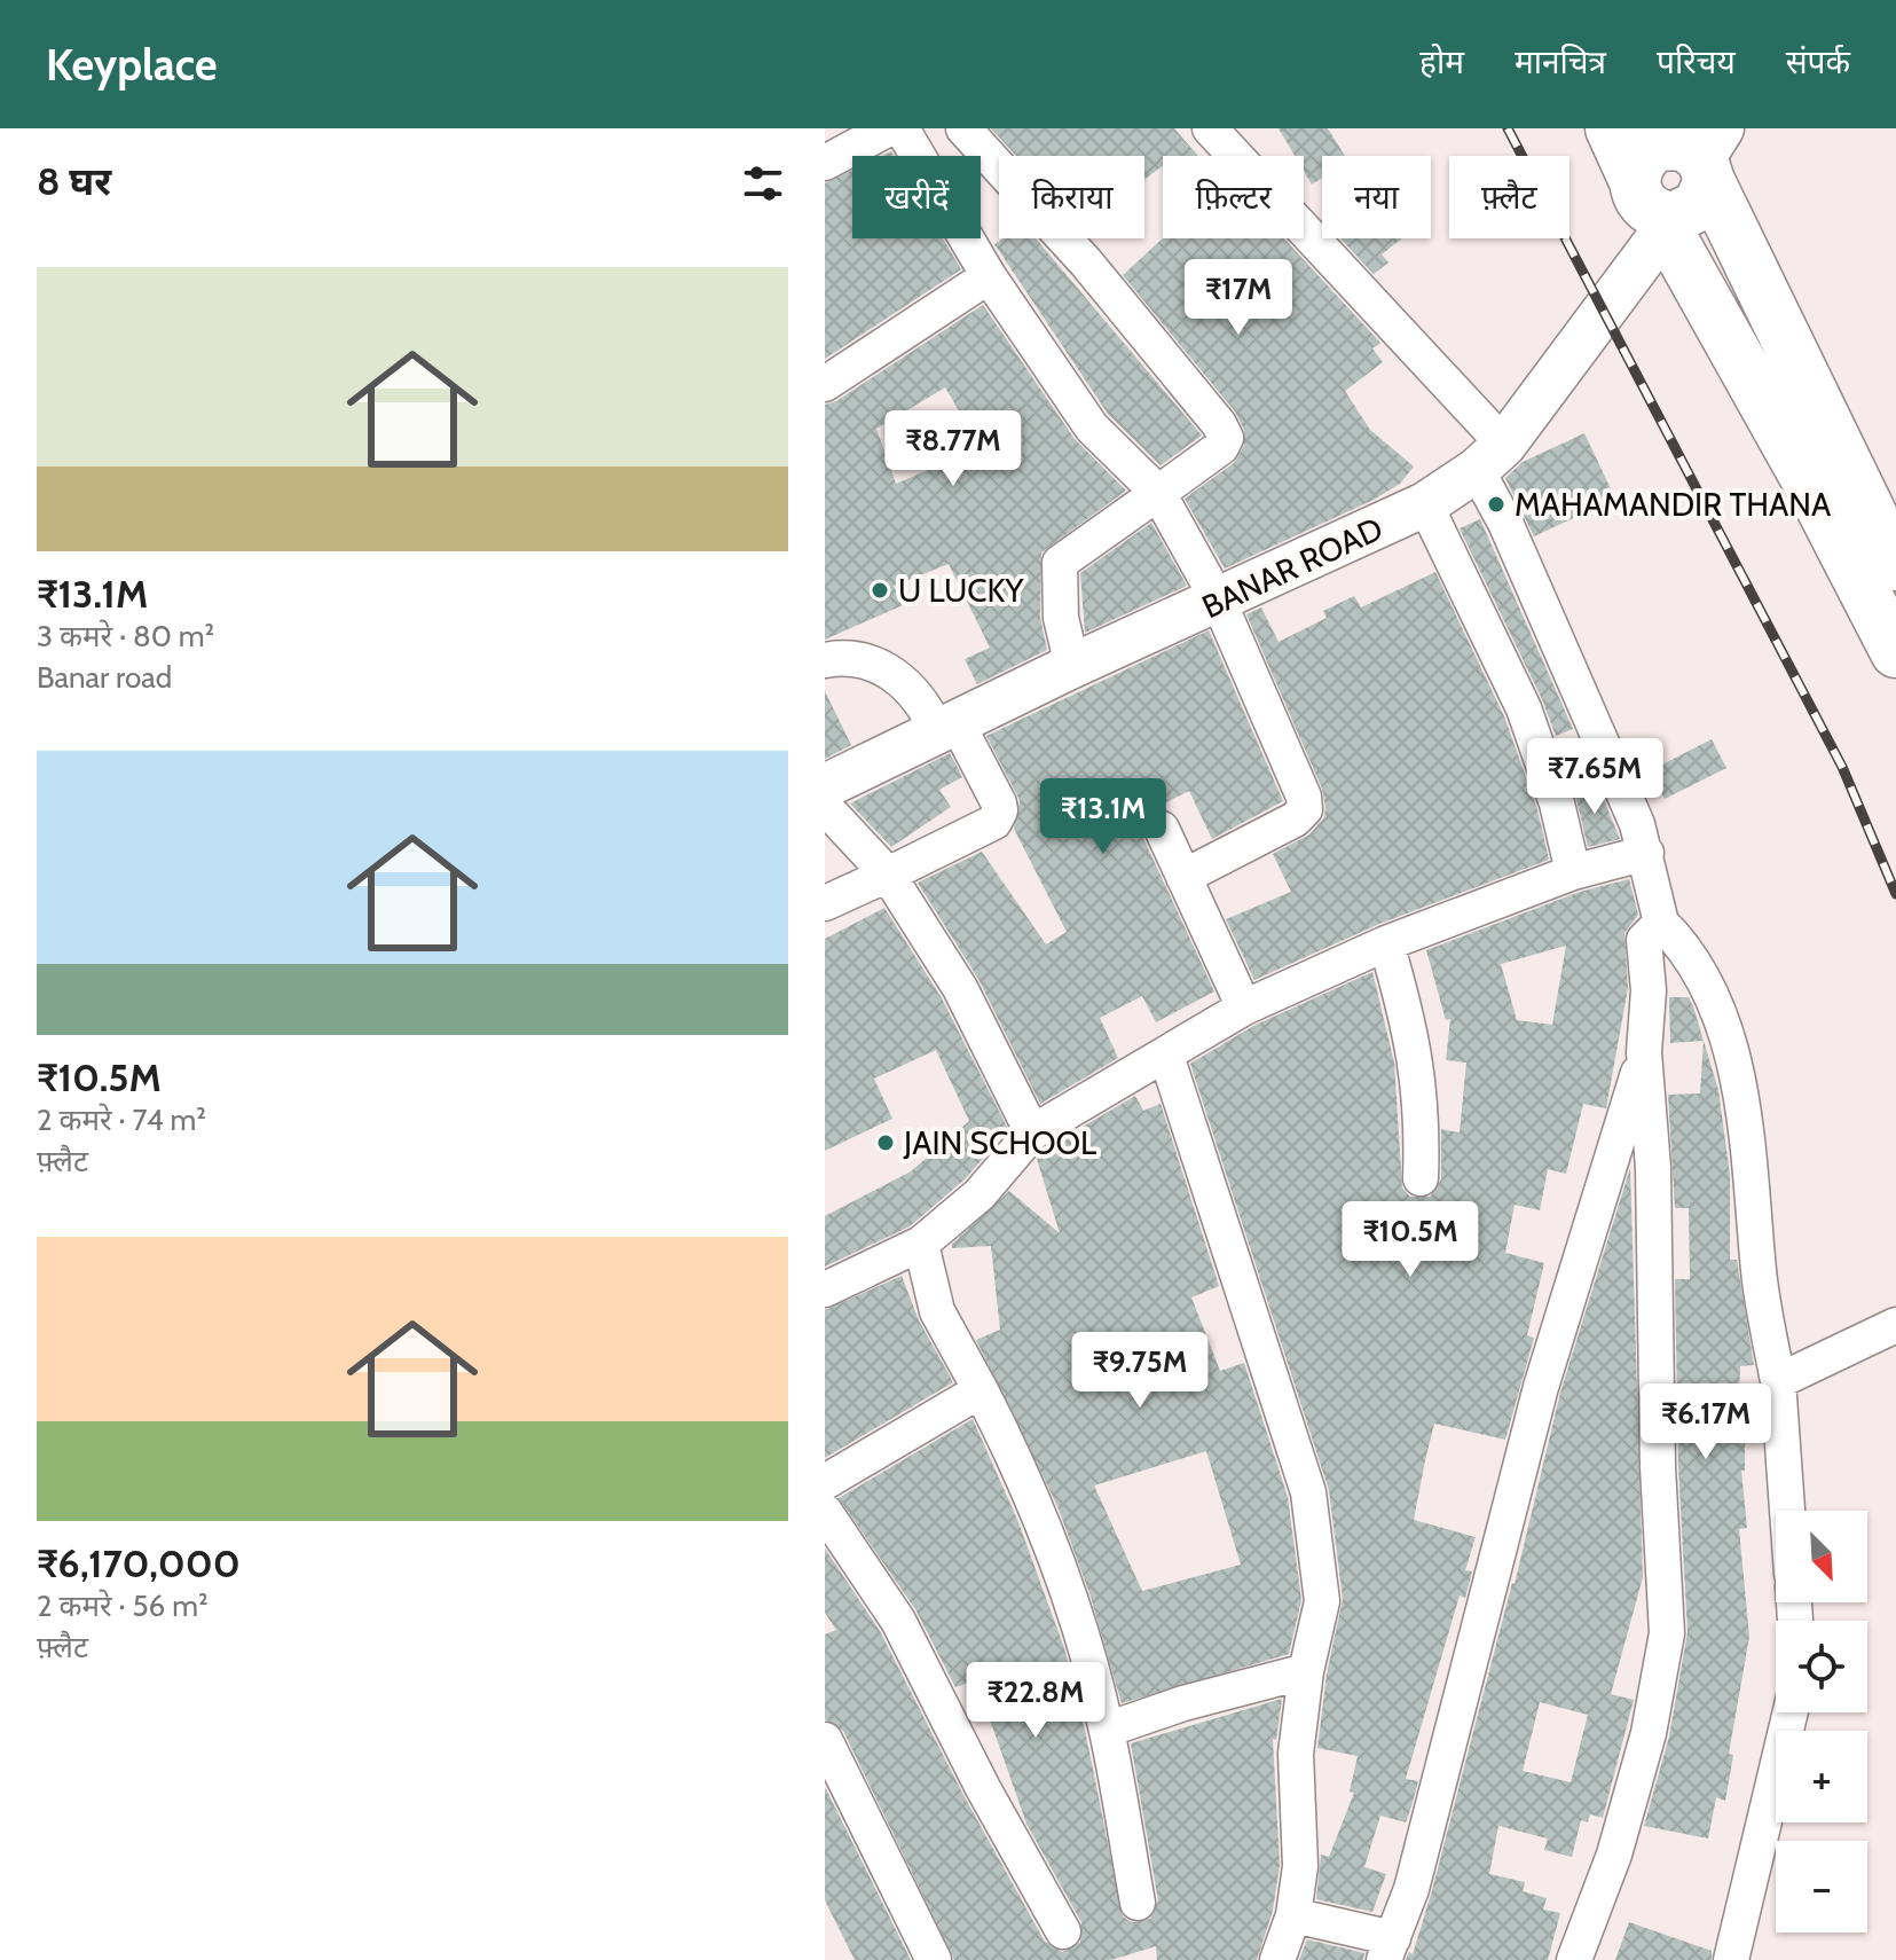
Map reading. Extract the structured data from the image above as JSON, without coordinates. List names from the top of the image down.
{
  "streets": {
    "street": ["BANAR ROAD"]
  },
  "places": ["MAHAMANDIR THANA", "U LUCKY", "JAIN SCHOOL"],
  "north": "bottom right",
  "page": {
    "header": "Keyplace",
    "nav": [
      "होम",
      "मानचित्र",
      "परिचय",
      "संपर्क"
    ],
    "heading": "8 घर",
    "chip": [
      "खरीदें",
      "किराया",
      "फ़िल्टर",
      "नया",
      "फ़्लैट"
    ],
    "list": [
      {
        "name": "₹13.1M",
        "note": "3 कमरे · 80 m² · Banar road"
      },
      {
        "name": "₹10.5M",
        "note": "2 कमरे · 74 m² · फ़्लैट"
      },
      {
        "name": "₹6,170,000",
        "note": "2 कमरे · 56 m² · फ़्लैट"
      }
    ],
    "price": [
      "₹17M",
      "₹8.77M",
      "₹7.65M",
      "₹13.1M",
      "₹10.5M",
      "₹9.75M",
      "₹6.17M",
      "₹22.8M"
    ],
    "map_buttons": ["+", "−"]
  }
}
